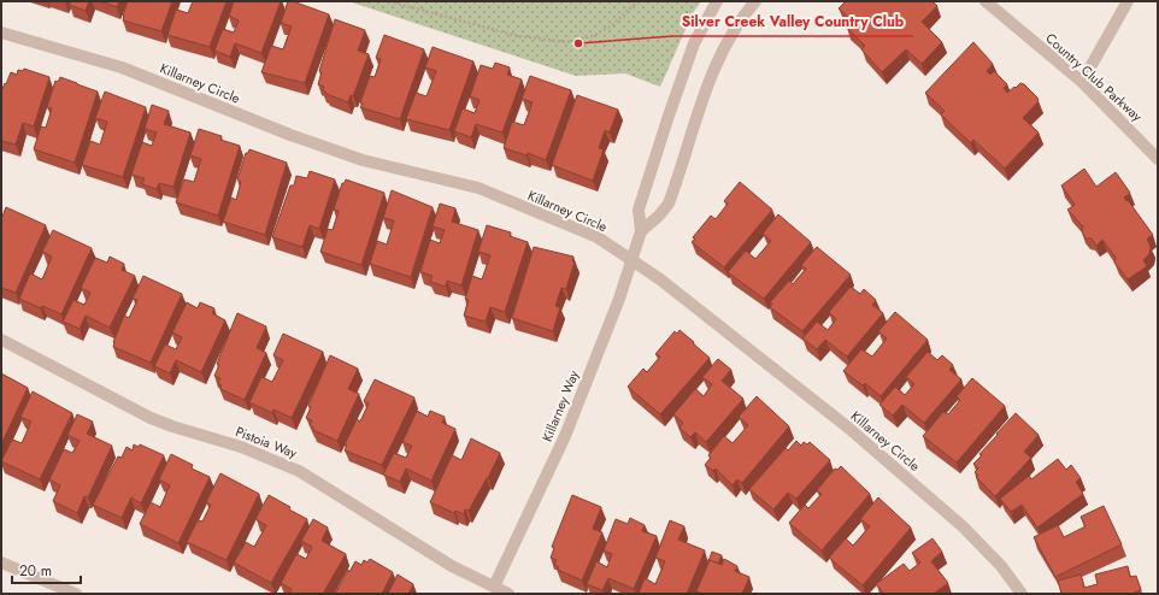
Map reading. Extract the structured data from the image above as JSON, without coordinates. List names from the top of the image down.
{
  "streets": {
    "street": [
      "Country Club Parkway",
      "Killarney Circle",
      "Killarney Way",
      "Pistoia Way"
    ]
  },
  "crossings": [
    ["Killarney Circle", "Killarney Way"],
    ["Killarney Way", "Pistoia Way"]
  ],
  "places": ["Silver Creek Valley Country Club"],
  "scale_bar": "20 m"
}
